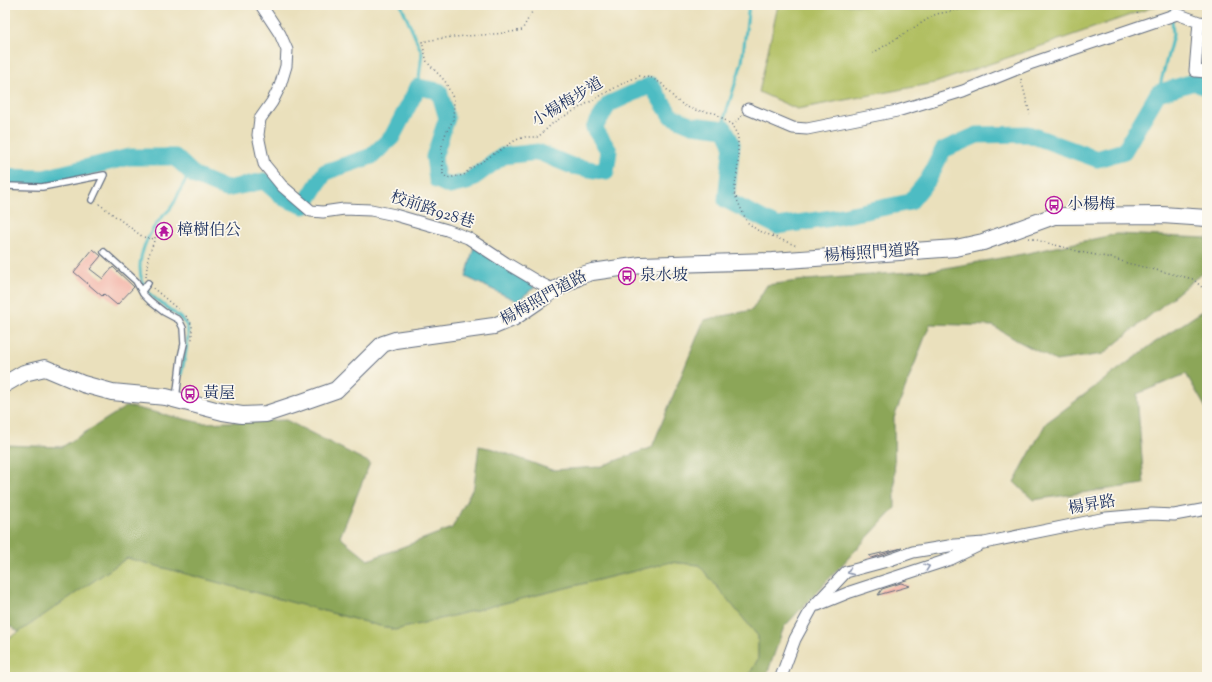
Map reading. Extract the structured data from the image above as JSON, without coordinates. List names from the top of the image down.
{
  "streets": {
    "street": ["校前路928巷", "楊梅照門道路", "楊昇路"],
    "path": ["小楊梅步道"]
  },
  "crossings": [
    ["校前路928巷", "楊梅照門道路"]
  ],
  "places": {
    "bus stop": ["小楊梅", "泉水坡", "黃屋"],
    "temple": ["樟樹伯公"]
  }
}
